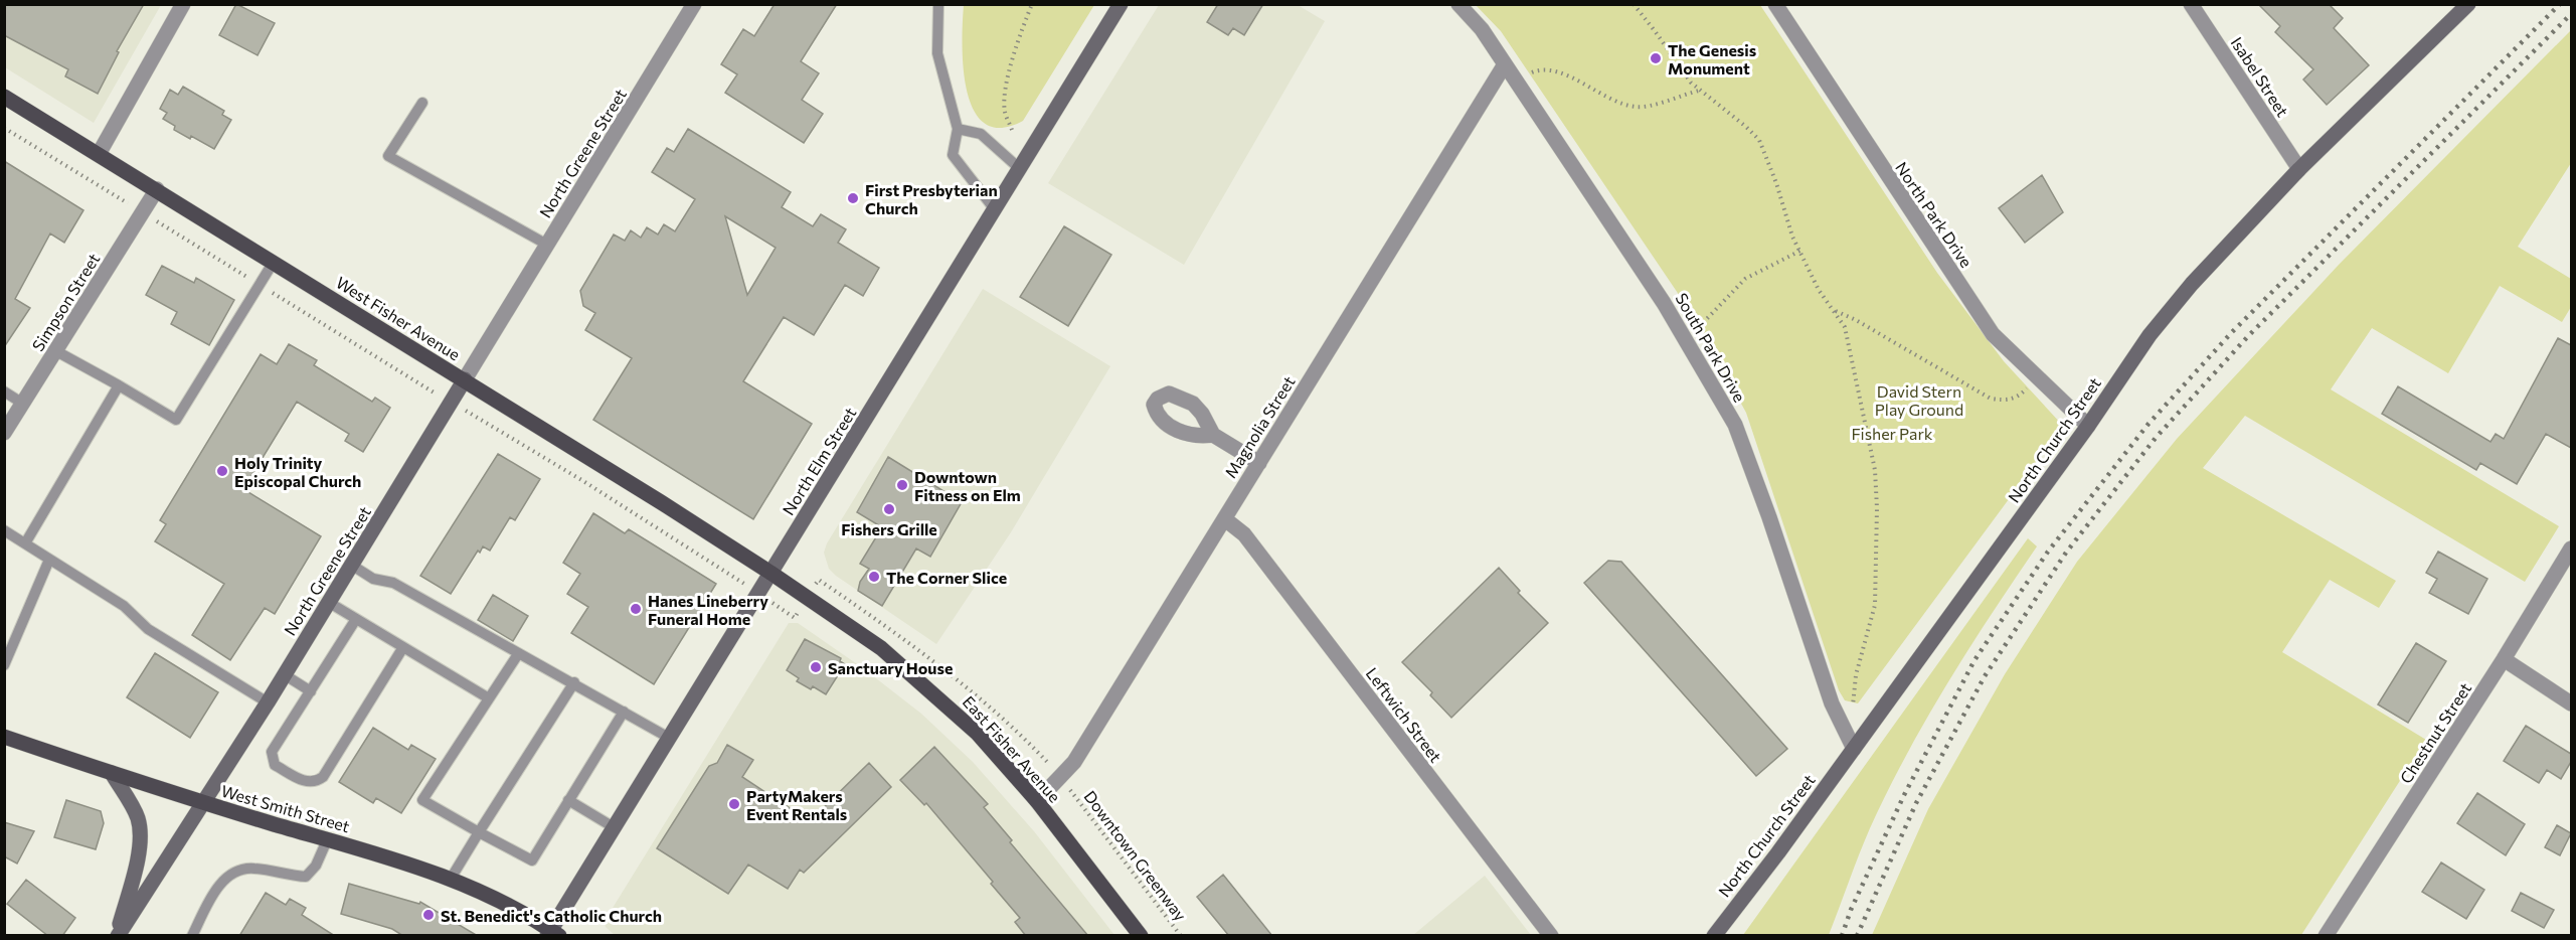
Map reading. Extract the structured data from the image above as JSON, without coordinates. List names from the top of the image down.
{
  "streets": {
    "main road": ["West Fisher Avenue", "East Fisher Avenue", "West Smith Street"],
    "street": [
      "Isabel Street",
      "North Greene Street",
      "North Park Drive",
      "Simpson Street",
      "South Park Drive",
      "Magnolia Street",
      "North Church Street",
      "North Elm Street",
      "Leftwich Street",
      "Chestnut Street"
    ],
    "path": ["Downtown Greenway"]
  },
  "crossings": [
    ["Isabel Street", "North Church Street"],
    ["North Greene Street", "West Fisher Avenue"],
    ["North Greene Street", "West Smith Street"],
    ["North Park Drive", "North Church Street"],
    ["Simpson Street", "West Fisher Avenue"],
    ["West Fisher Avenue", "North Elm Street"],
    ["West Fisher Avenue", "East Fisher Avenue"],
    ["South Park Drive", "Magnolia Street"],
    ["South Park Drive", "North Church Street"],
    ["Magnolia Street", "Leftwich Street"],
    ["Magnolia Street", "East Fisher Avenue"],
    ["North Elm Street", "East Fisher Avenue"],
    ["North Elm Street", "West Smith Street"]
  ],
  "parks": ["David Stern Play Ground", "Fisher Park"],
  "places": [
    "The Genesis Monument",
    "First Presbyterian Church",
    "Holy Trinity Episcopal Church",
    "Downtown Fitness on Elm",
    "Fishers Grille",
    "The Corner Slice",
    "Hanes Lineberry Funeral Home",
    "Sanctuary House",
    "PartyMakers Event Rentals",
    "St. Benedict's Catholic Church"
  ]
}
